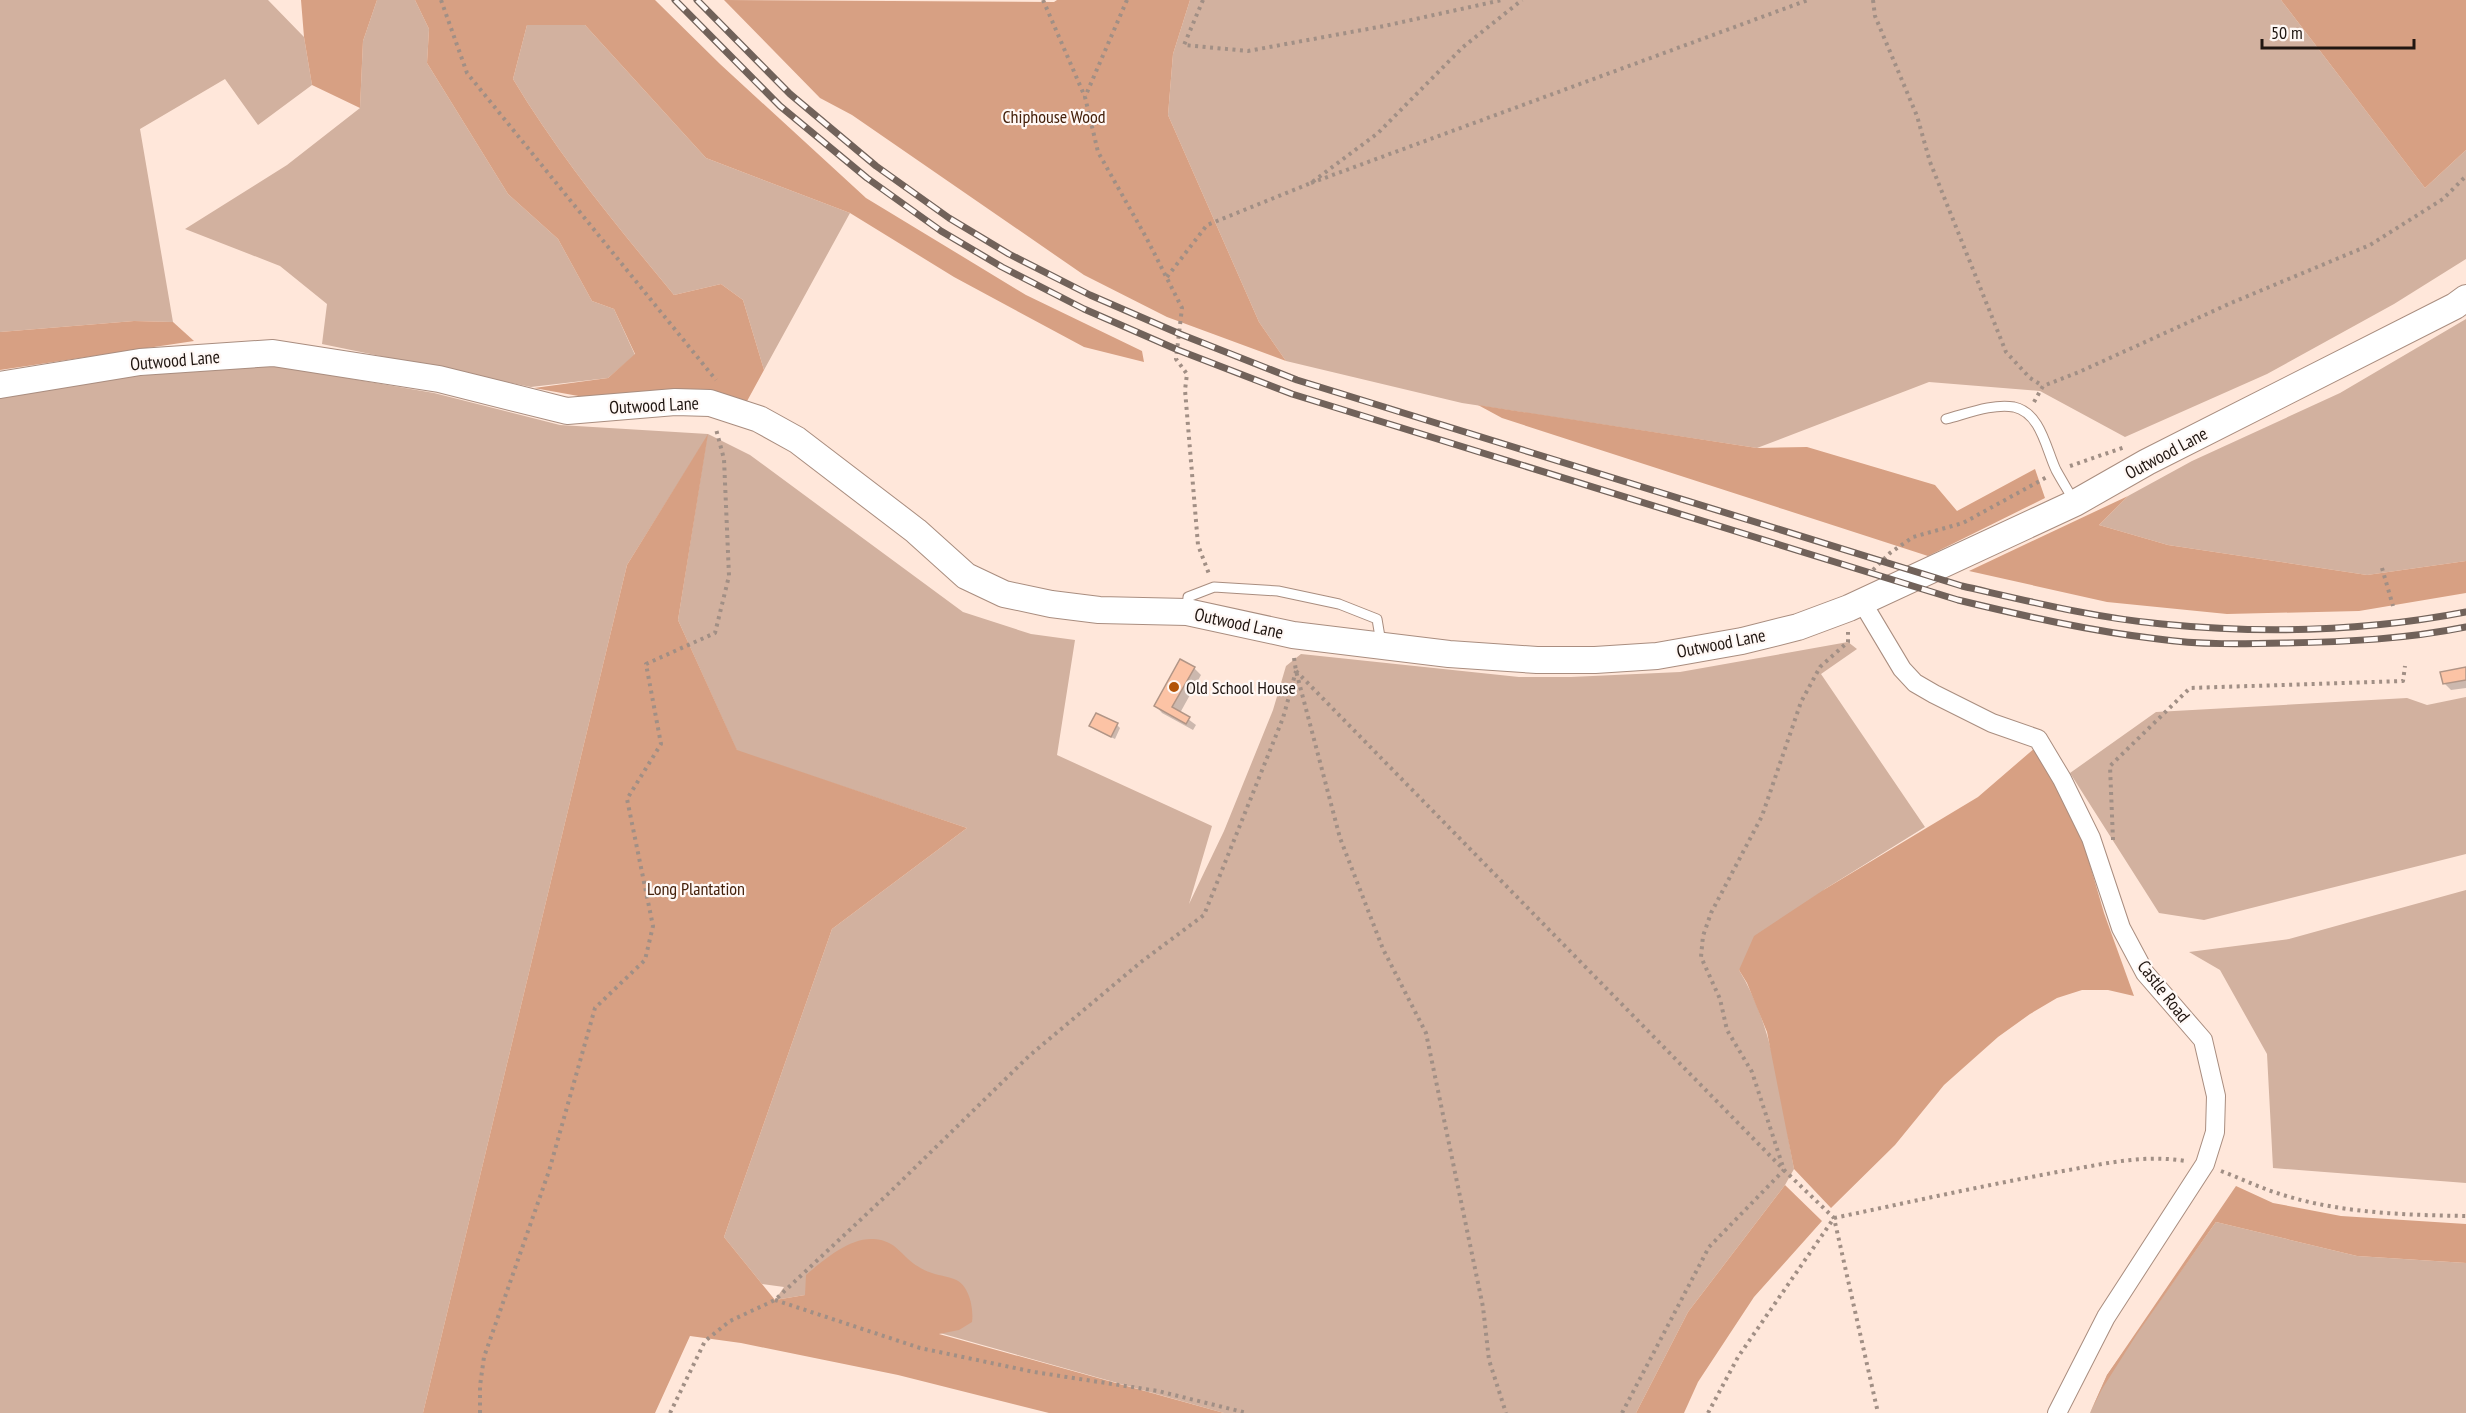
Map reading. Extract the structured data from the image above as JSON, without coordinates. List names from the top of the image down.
{
  "streets": {
    "main road": ["Outwood Lane"],
    "street": ["Castle Road"]
  },
  "crossings": [
    ["Outwood Lane", "Castle Road"]
  ],
  "parks": ["Chiphouse Wood", "Long Plantation"],
  "places": ["Old School House"],
  "scale_bar": "50 m"
}
